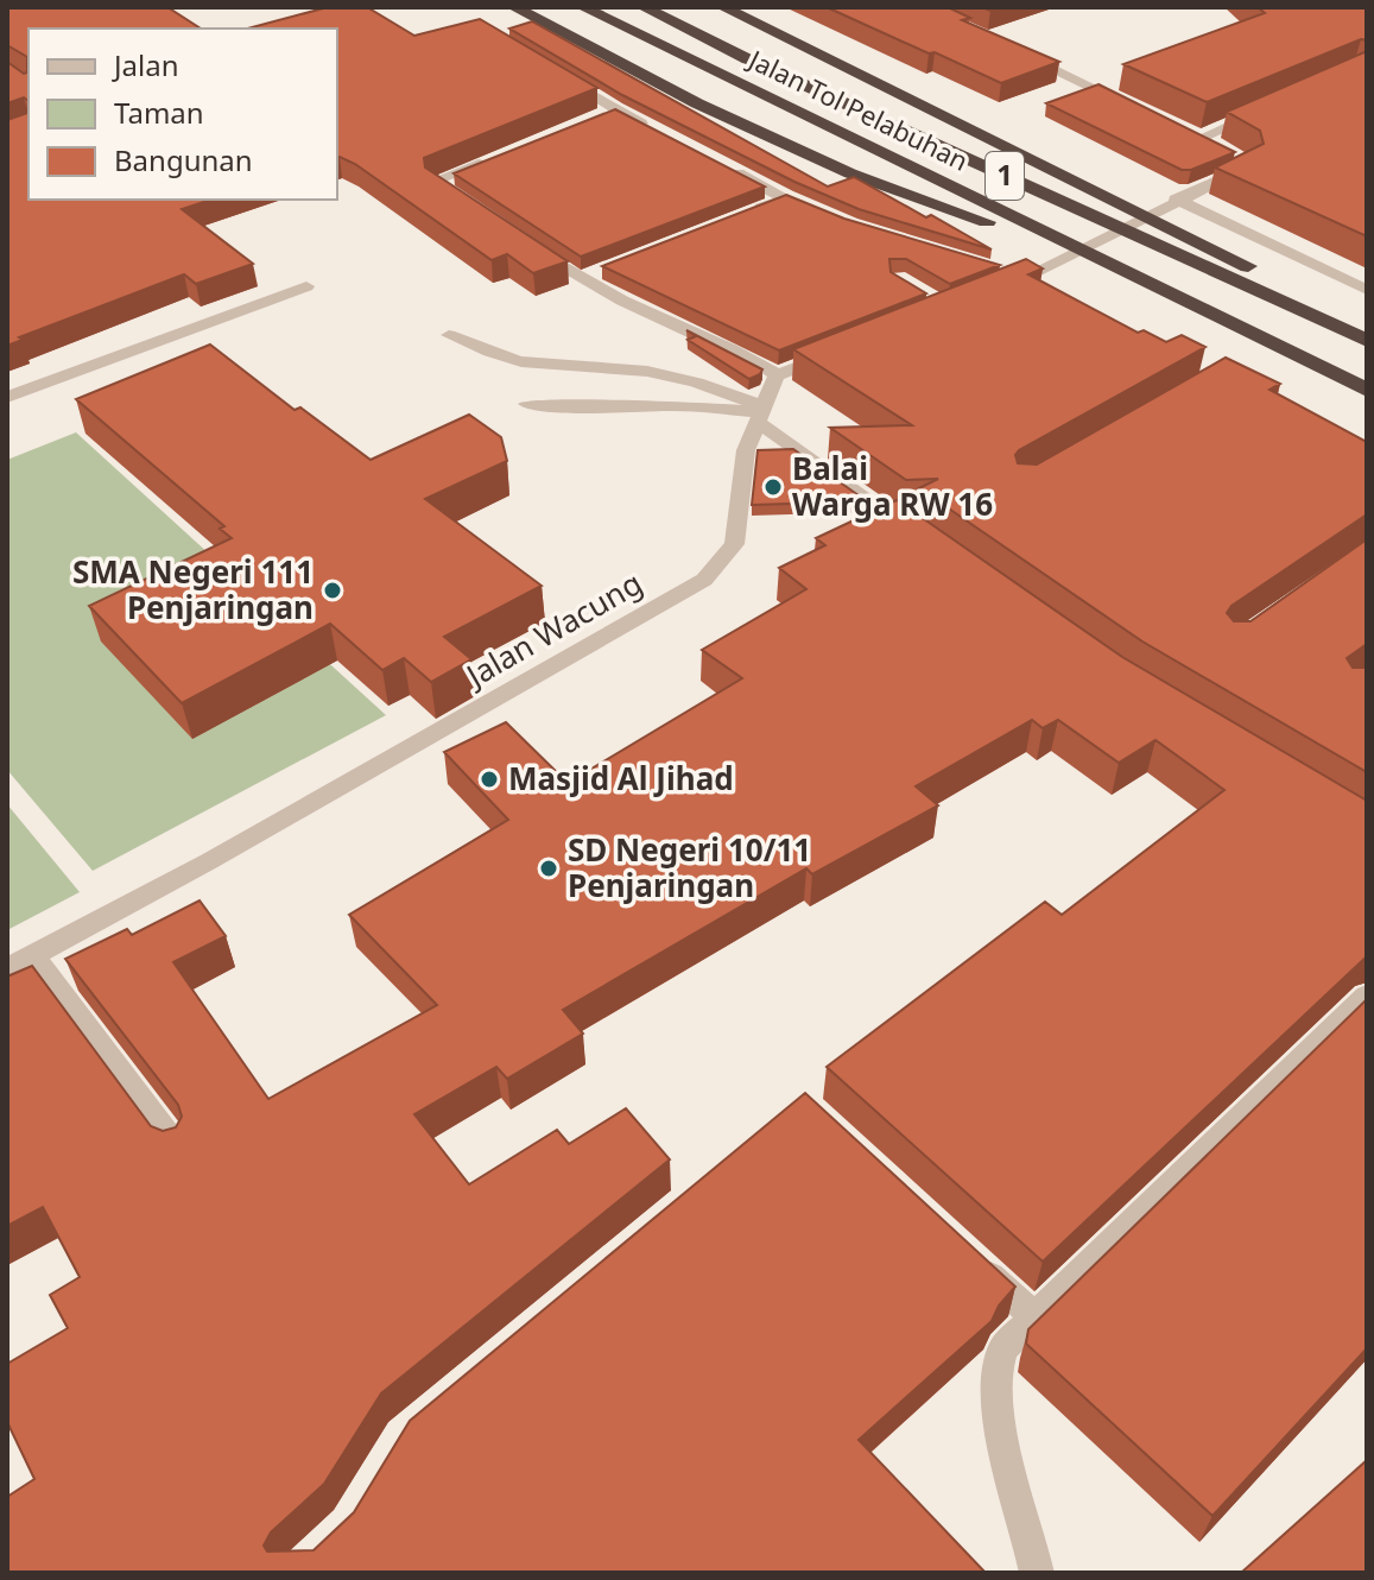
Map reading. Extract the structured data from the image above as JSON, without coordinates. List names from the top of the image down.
{
  "streets": {
    "highway": ["Jalan Tol Pelabuhan", "1"],
    "street": ["Jalan Wacung"]
  },
  "places": [
    "Balai Warga RW 16",
    "SMA Negeri 111 Penjaringan",
    "Masjid Al Jihad",
    "SD Negeri 10/11 Penjaringan"
  ],
  "legend": ["Jalan", "Taman", "Bangunan"]
}
